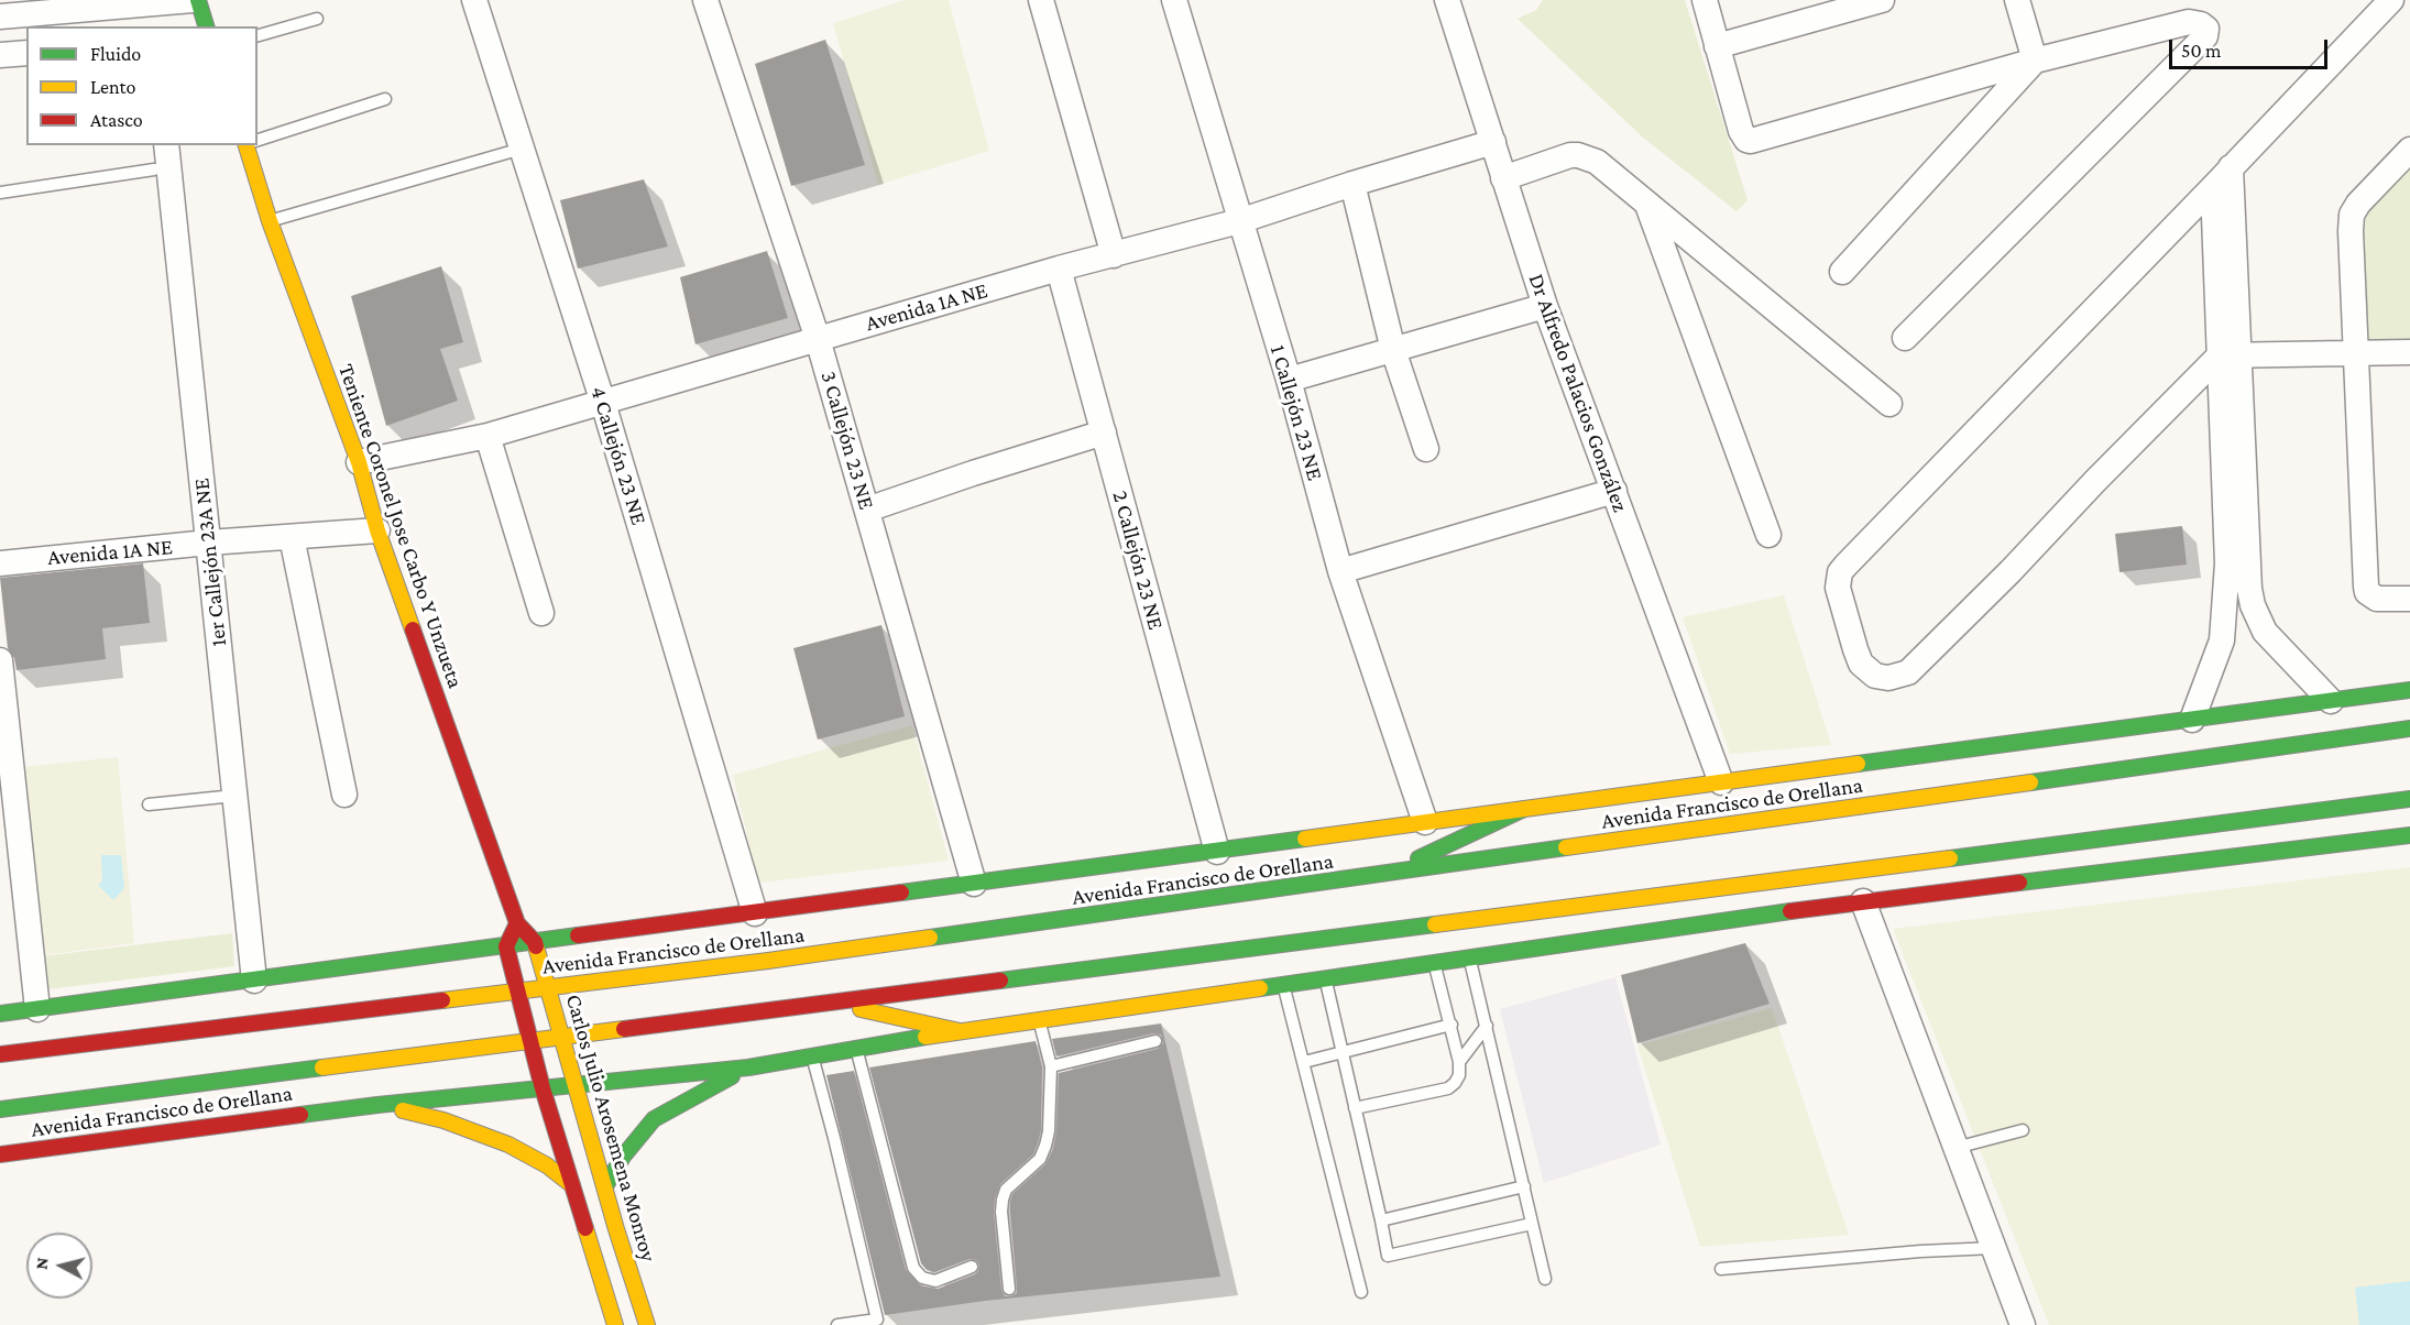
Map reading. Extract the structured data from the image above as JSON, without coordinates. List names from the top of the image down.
{
  "streets": {
    "main road": ["Teniente Coronel Jose Carbo Y Unzueta", "Avenida Francisco de Orellana", "Carlos Julio Arosemena Monroy"],
    "street": [
      "Avenida 1A NE",
      "Dr Alfredo Palacios González",
      "1 Callejón 23 NE",
      "3 Callejón 23 NE",
      "4 Callejón 23 NE",
      "2 Callejón 23 NE",
      "1er Callejón 23A NE"
    ]
  },
  "crossings": [
    ["Avenida 1A NE", "Dr Alfredo Palacios González"],
    ["Avenida 1A NE", "1 Callejón 23 NE"],
    ["Avenida 1A NE", "3 Callejón 23 NE"],
    ["Avenida 1A NE", "4 Callejón 23 NE"],
    ["Avenida 1A NE", "Teniente Coronel Jose Carbo Y Unzueta"],
    ["Avenida 1A NE", "2 Callejón 23 NE"],
    ["Avenida 1A NE", "1er Callejón 23A NE"],
    ["Dr Alfredo Palacios González", "Avenida Francisco de Orellana"],
    ["1 Callejón 23 NE", "Avenida Francisco de Orellana"],
    ["3 Callejón 23 NE", "Avenida Francisco de Orellana"],
    ["4 Callejón 23 NE", "Avenida Francisco de Orellana"],
    ["Teniente Coronel Jose Carbo Y Unzueta", "Avenida Francisco de Orellana"],
    ["Teniente Coronel Jose Carbo Y Unzueta", "Carlos Julio Arosemena Monroy"],
    ["2 Callejón 23 NE", "Avenida Francisco de Orellana"],
    ["1er Callejón 23A NE", "Avenida Francisco de Orellana"],
    ["Avenida Francisco de Orellana", "Carlos Julio Arosemena Monroy"]
  ],
  "legend": ["Fluido", "Lento", "Atasco"],
  "scale_bar": "50 m",
  "north": "left"
}
